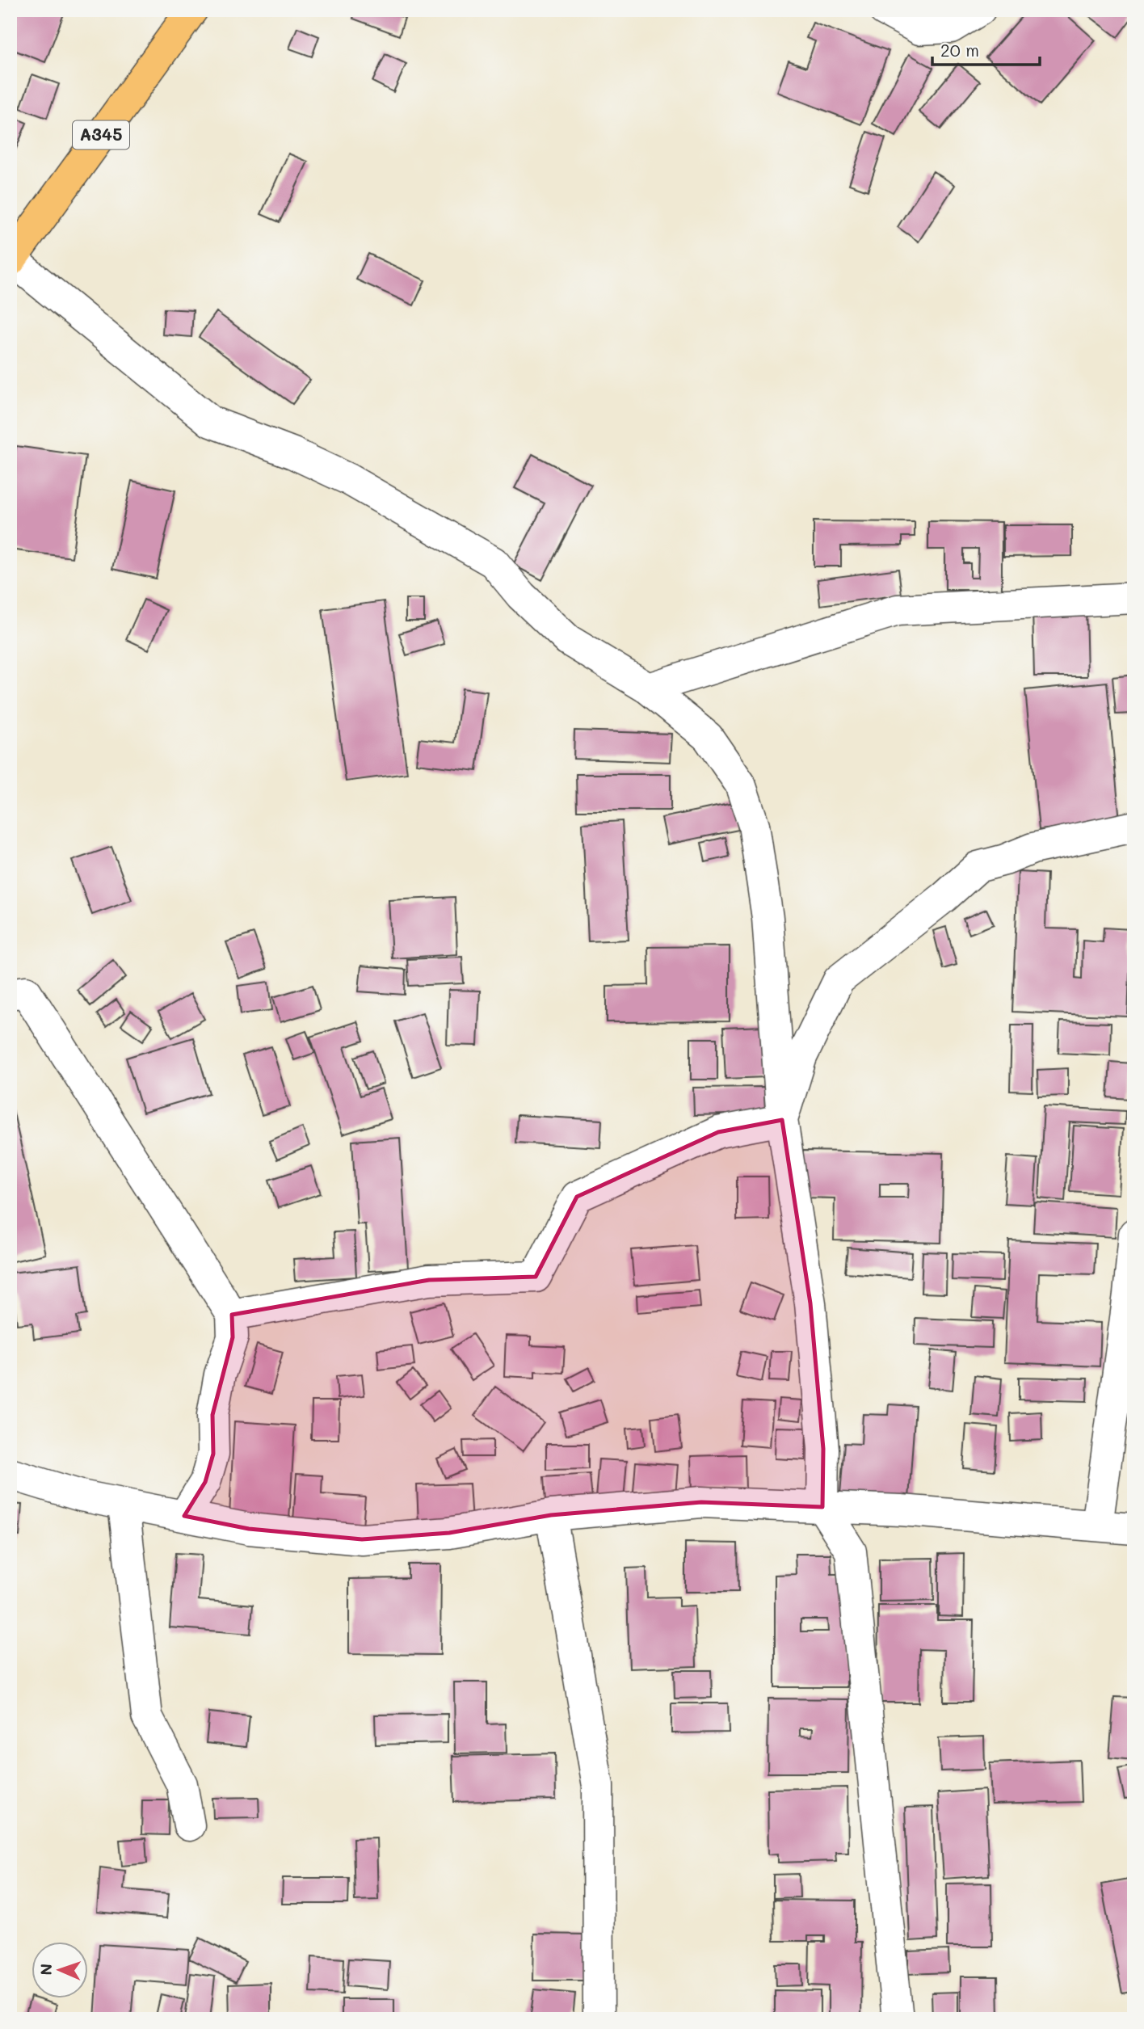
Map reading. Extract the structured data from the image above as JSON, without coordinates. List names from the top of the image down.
{
  "streets": {
    "highway": ["A345"]
  },
  "scale_bar": "20 m",
  "north": "left"
}
